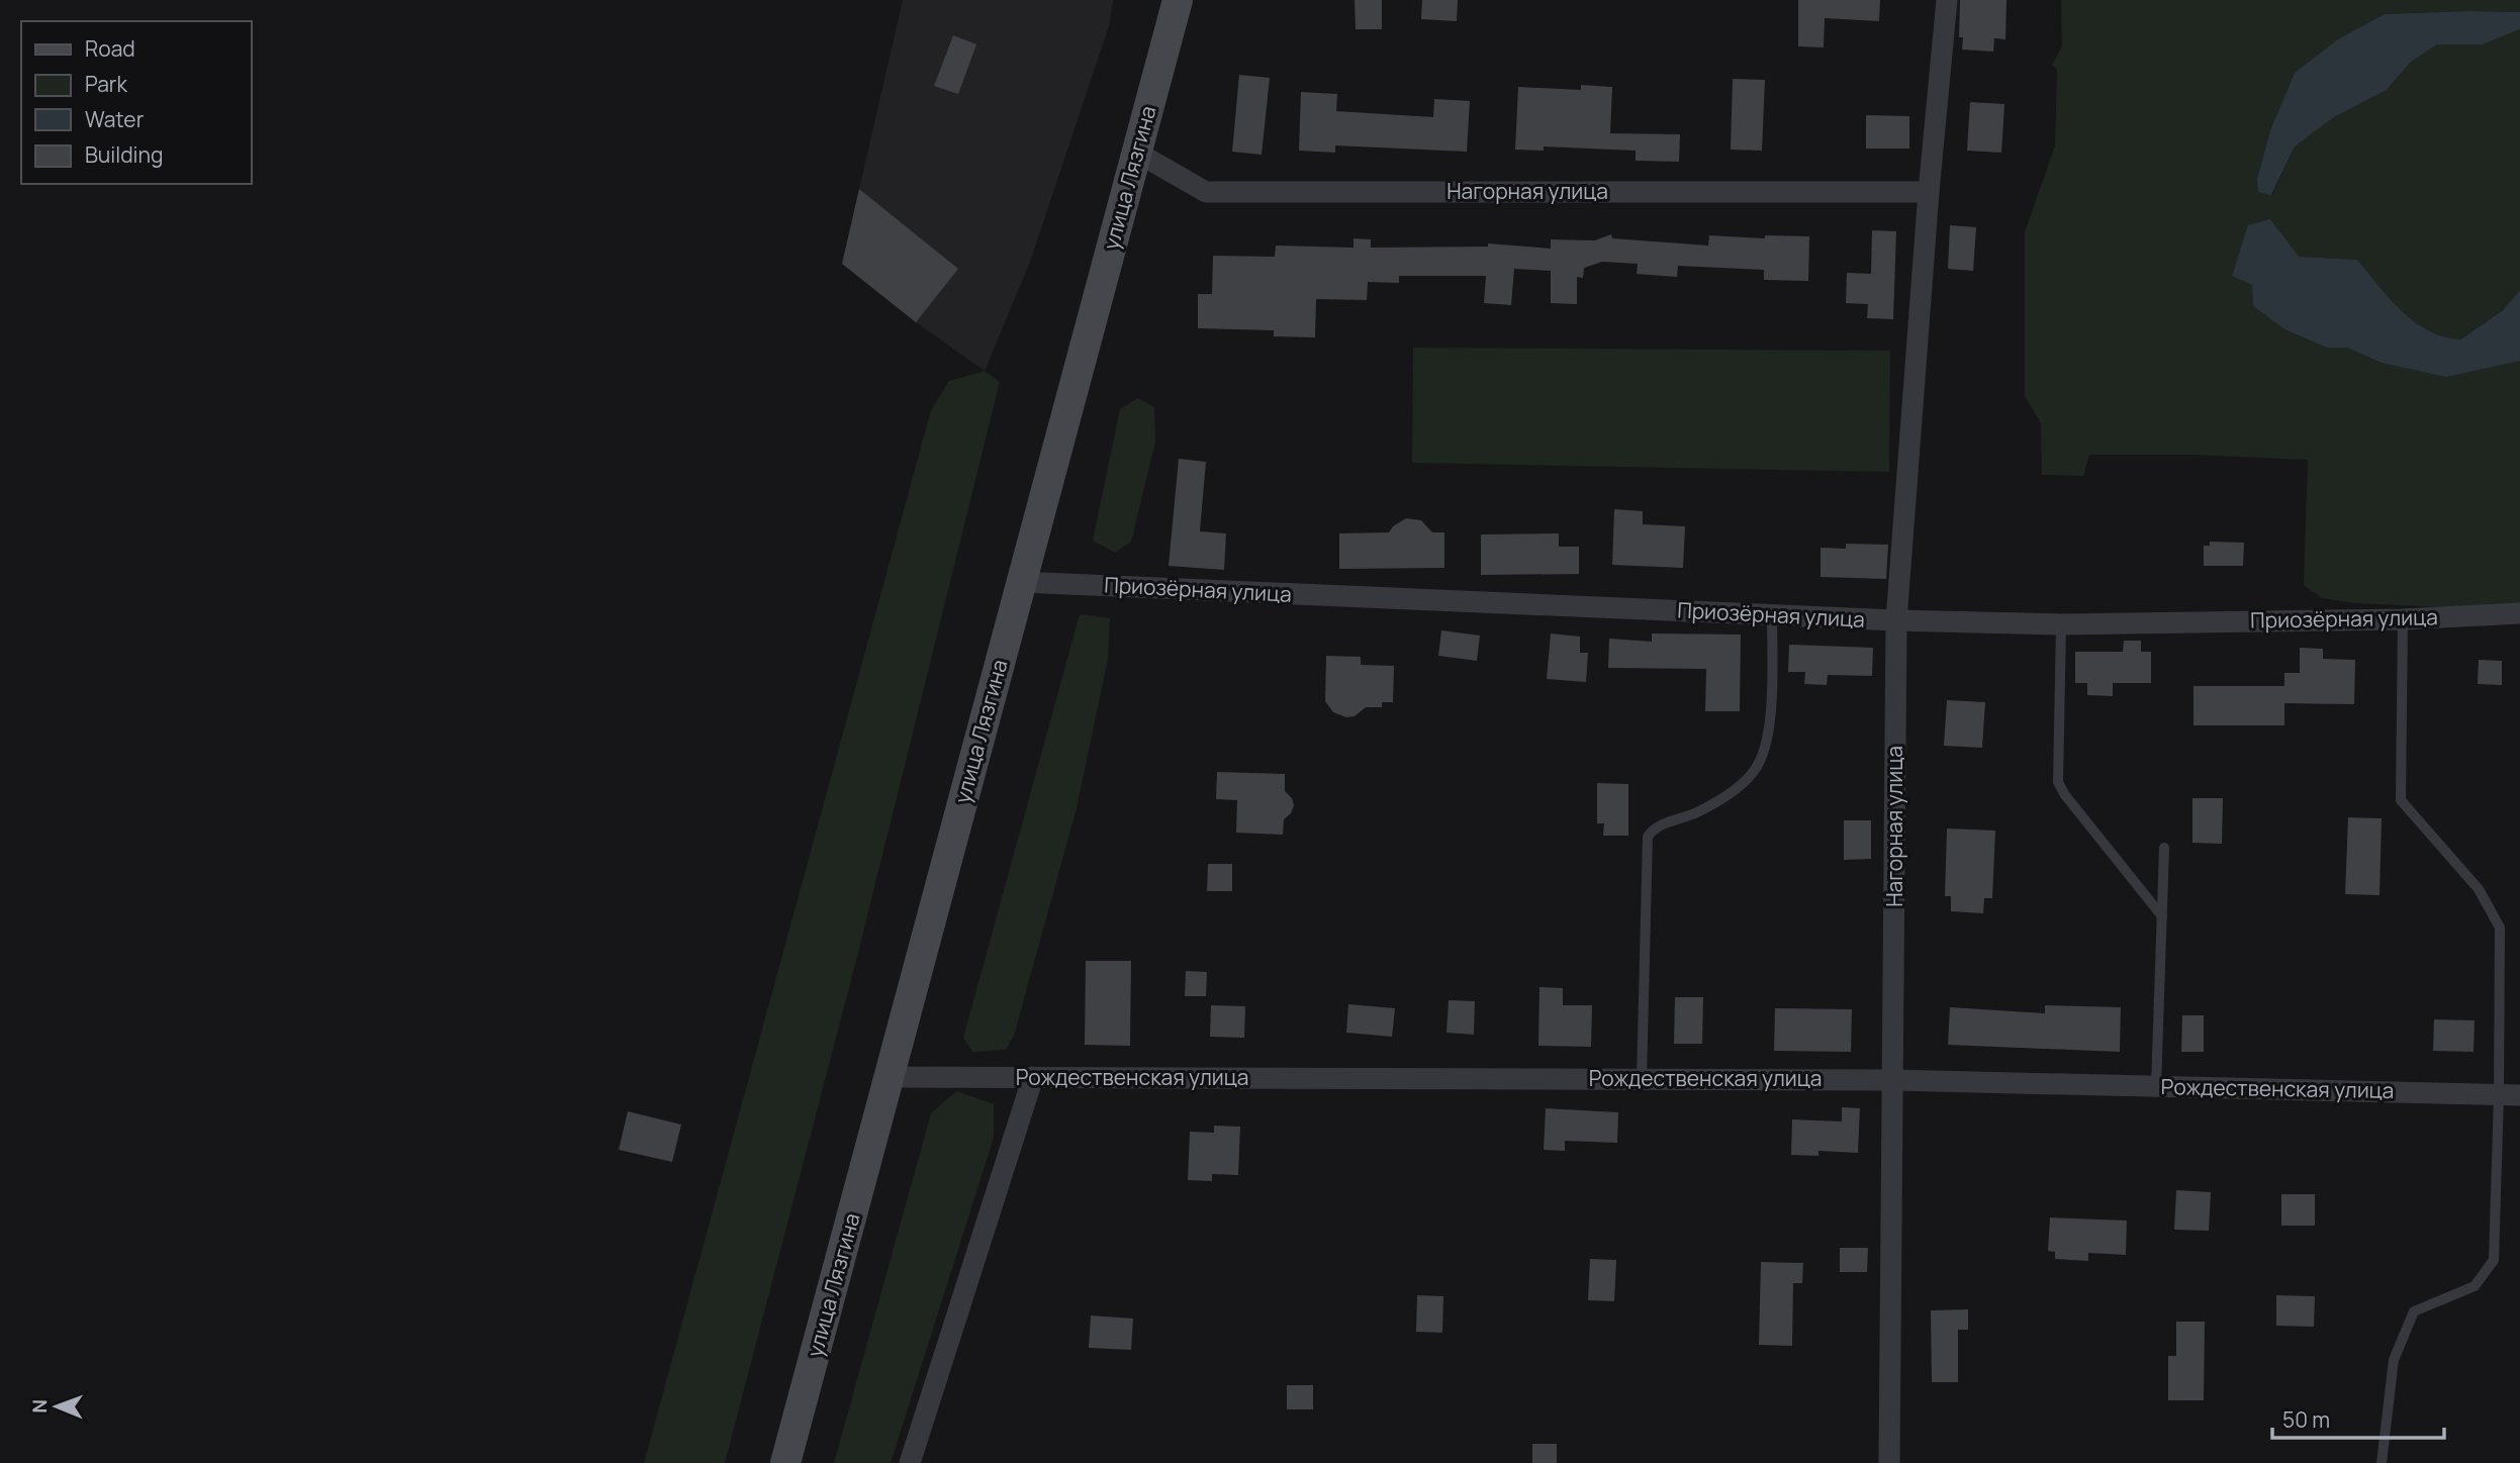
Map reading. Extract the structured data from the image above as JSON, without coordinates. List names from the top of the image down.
{
  "streets": {
    "main road": ["улица Лязгина"],
    "street": ["Нагорная улица", "Приозёрная улица", "Рождественская улица"]
  },
  "crossings": [
    ["улица Лязгина", "Нагорная улица"],
    ["улица Лязгина", "Приозёрная улица"],
    ["улица Лязгина", "Рождественская улица"],
    ["Нагорная улица", "Приозёрная улица"],
    ["Нагорная улица", "Рождественская улица"]
  ],
  "legend": [
    "Road",
    "Park",
    "Water",
    "Building"
  ],
  "scale_bar": "50 m",
  "north": "left"
}
